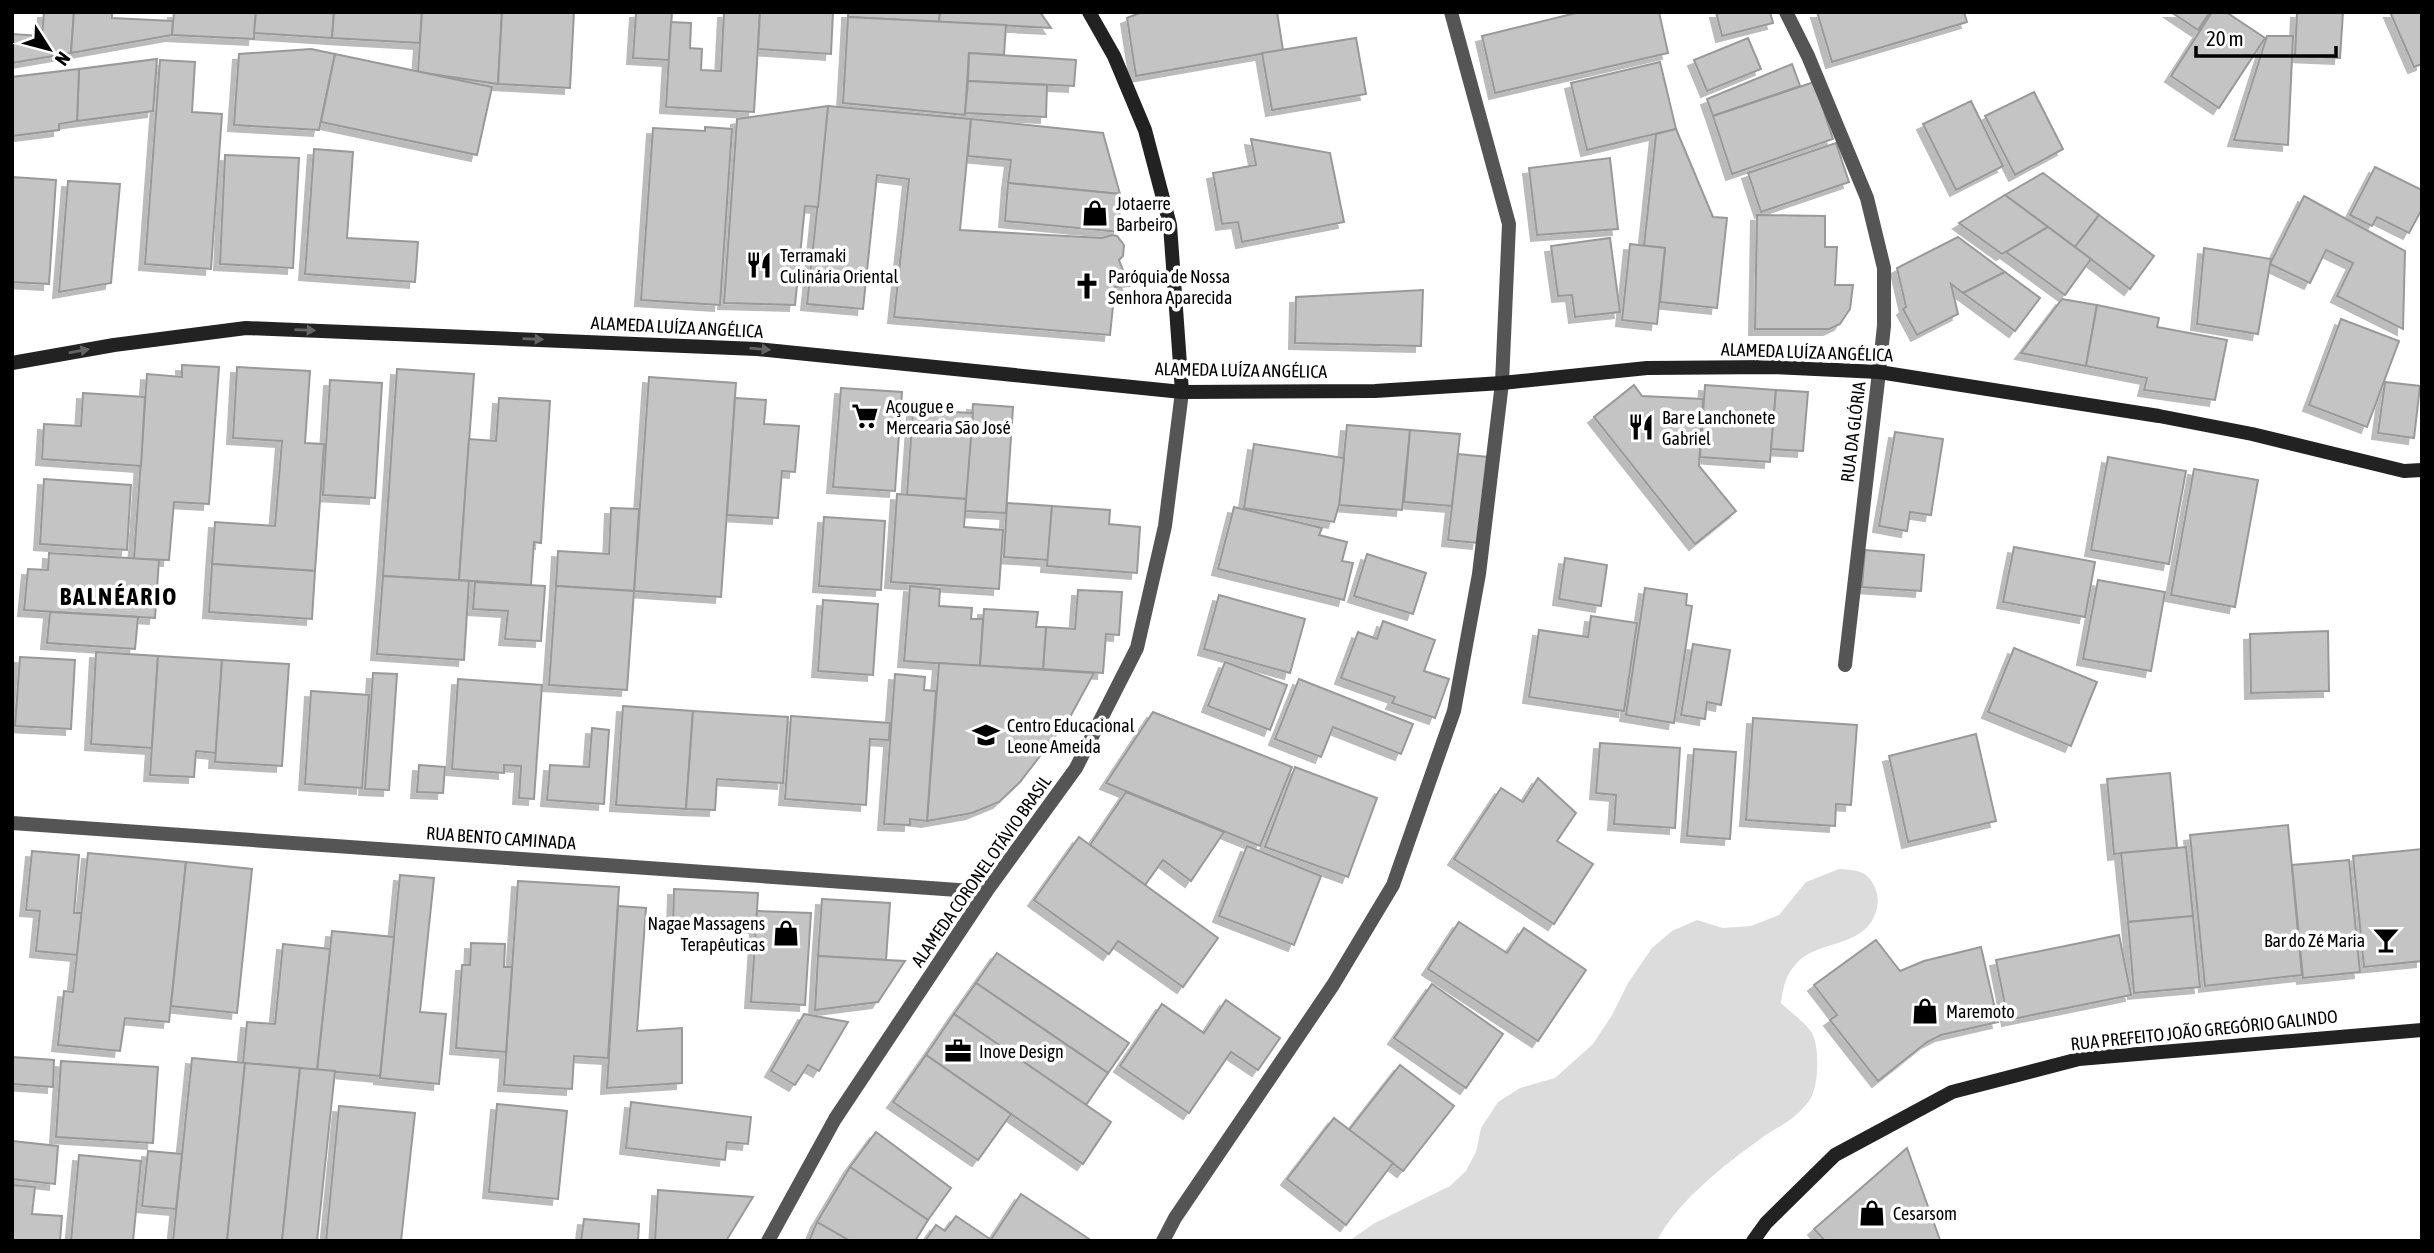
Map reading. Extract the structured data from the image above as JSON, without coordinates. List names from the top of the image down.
{
  "streets": {
    "street": [
      "ALAMEDA LUÍZA ANGÉLICA",
      "RUA DA GLÓRIA",
      "RUA BENTO CAMINADA",
      "ALAMEDA CORONEL OTÁVIO BRASIL",
      "RUA PREFEITO JOÃO GREGÓRIO GALINDO"
    ]
  },
  "crossings": [
    ["ALAMEDA LUÍZA ANGÉLICA", "RUA DA GLÓRIA"],
    ["ALAMEDA LUÍZA ANGÉLICA", "ALAMEDA CORONEL OTÁVIO BRASIL"],
    ["RUA BENTO CAMINADA", "ALAMEDA CORONEL OTÁVIO BRASIL"]
  ],
  "one_way": ["ALAMEDA LUÍZA ANGÉLICA"],
  "districts": ["BALNÉARIO"],
  "places": {
    "shop": [
      "Jotaerre Barbeiro",
      "Nagae Massagens Terapêuticas",
      "Maremoto",
      "Cesarsom"
    ],
    "restaurant": ["Terramaki Culinária Oriental", "Bar e Lanchonete Gabriel"],
    "church": ["Paróquia de Nossa Senhora Aparecida"],
    "supermarket": ["Açougue e Mercearia São José"],
    "school or university": ["Centro Educacional Leone Ameida"],
    "bar": ["Bar do Zé Maria"],
    "office": ["Inove Design"]
  },
  "scale_bar": "20 m",
  "north": "bottom right"
}
